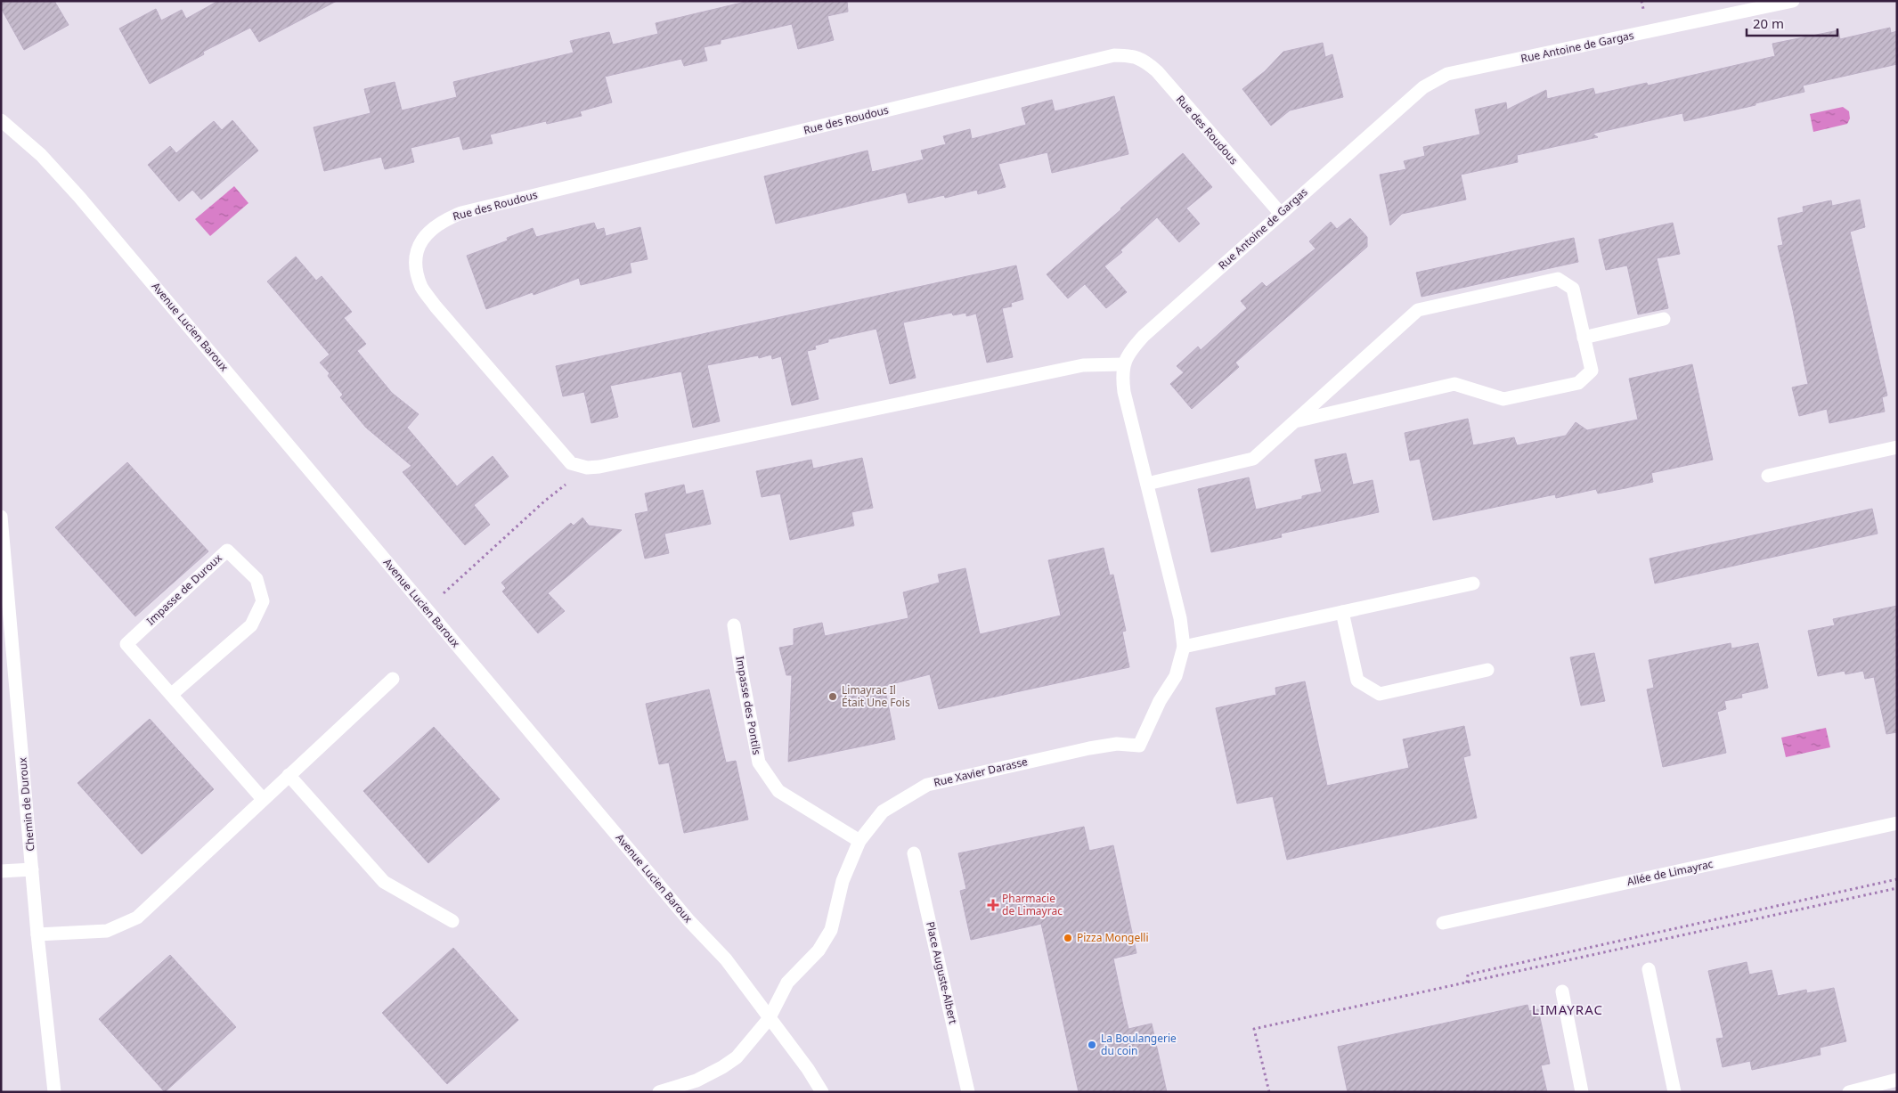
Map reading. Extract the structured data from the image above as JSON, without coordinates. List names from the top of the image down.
{
  "streets": {
    "street": [
      "Rue Antoine de Gargas",
      "Rue des Roudous",
      "Avenue Lucien Baroux",
      "Impasse de Duroux",
      "Impasse des Pontils",
      "Rue Xavier Darasse",
      "Chemin de Duroux",
      "Allée de Limayrac",
      "Place Auguste-Albert"
    ]
  },
  "crossings": [
    ["Rue Antoine de Gargas", "Rue des Roudous"],
    ["Avenue Lucien Baroux", "Rue Xavier Darasse"],
    ["Impasse des Pontils", "Rue Xavier Darasse"]
  ],
  "districts": ["LIMAYRAC"],
  "places": {
    "other": ["Limayrac Il Était Une Fois", "Pizza Mongelli", "La Boulangerie du coin"],
    "health": ["Pharmacie de Limayrac"]
  },
  "scale_bar": "20 m"
}
